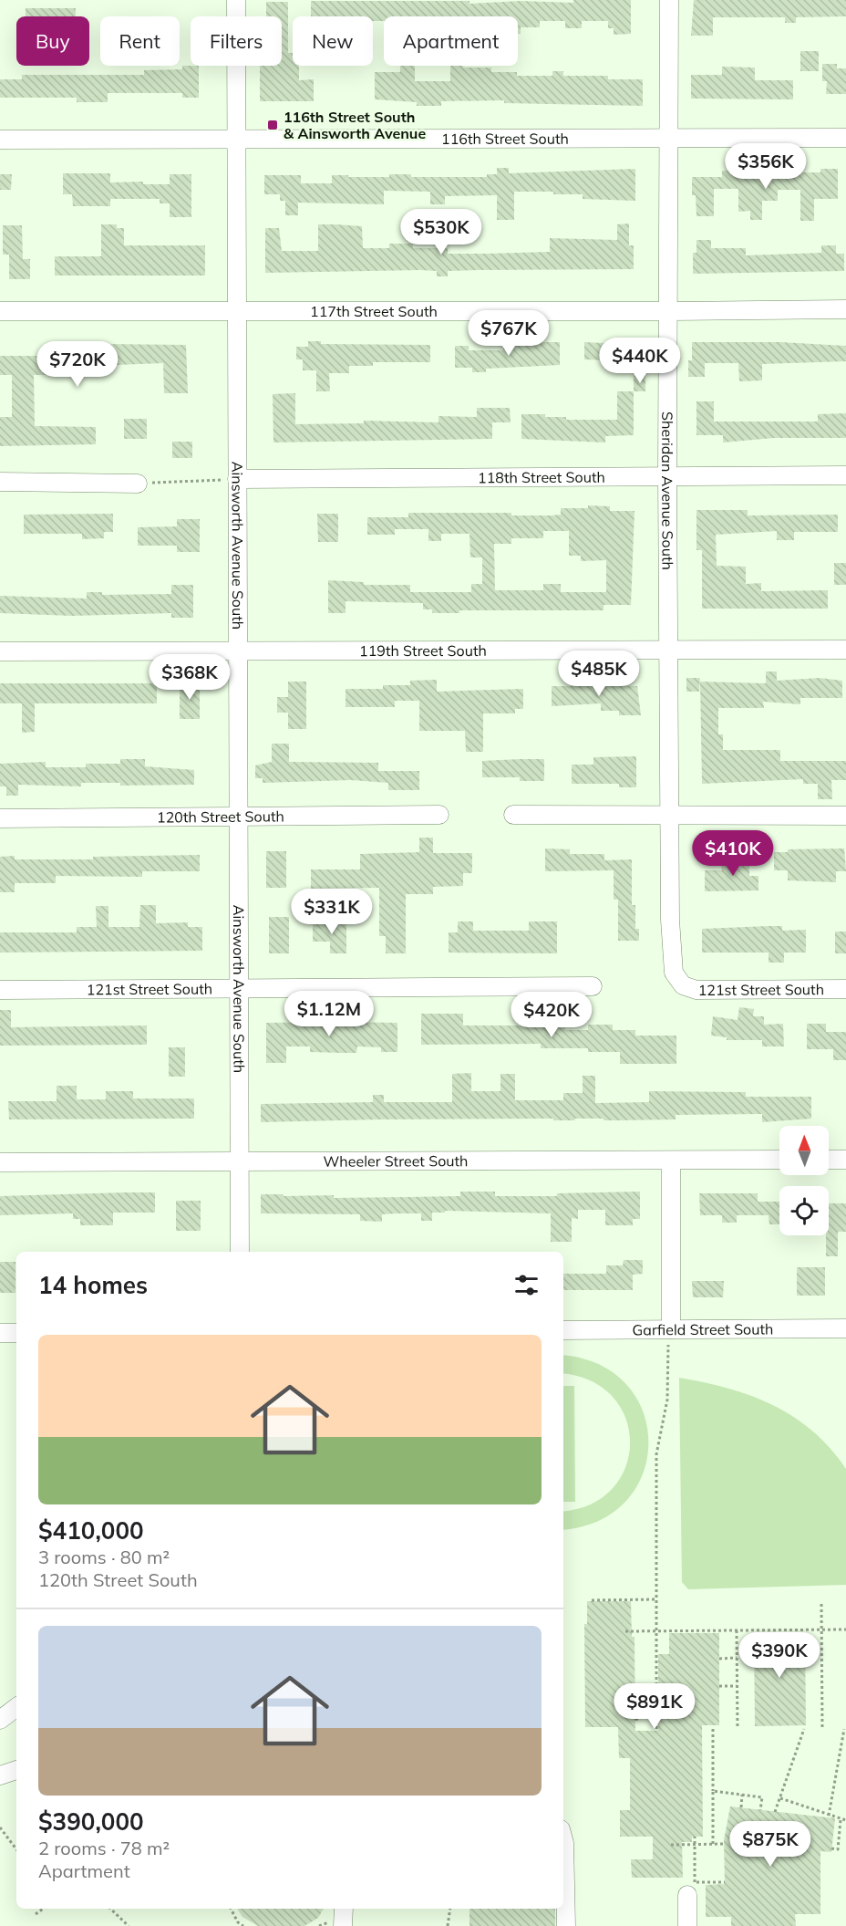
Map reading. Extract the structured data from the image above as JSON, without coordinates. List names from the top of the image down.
{
  "streets": {
    "street": [
      "116th Street South",
      "117th Street South",
      "118th Street South",
      "Sheridan Avenue South",
      "Ainsworth Avenue South",
      "119th Street South",
      "120th Street South",
      "121st Street South",
      "Wheeler Street South",
      "Garfield Street South"
    ]
  },
  "crossings": [
    ["116th Street South", "Sheridan Avenue South"],
    ["116th Street South", "Ainsworth Avenue South"],
    ["117th Street South", "Sheridan Avenue South"],
    ["117th Street South", "Ainsworth Avenue South"],
    ["118th Street South", "Sheridan Avenue South"],
    ["118th Street South", "Ainsworth Avenue South"],
    ["Sheridan Avenue South", "119th Street South"],
    ["Sheridan Avenue South", "121st Street South"],
    ["Ainsworth Avenue South", "119th Street South"],
    ["Ainsworth Avenue South", "120th Street South"],
    ["Ainsworth Avenue South", "121st Street South"],
    ["Ainsworth Avenue South", "Wheeler Street South"]
  ],
  "places": {
    "transit": ["116th Street South & Ainsworth Avenue"]
  },
  "north": "top",
  "page": {
    "chip": [
      "Buy",
      "Rent",
      "Filters",
      "New",
      "Apartment"
    ],
    "price": [
      "$356K",
      "$530K",
      "$767K",
      "$440K",
      "$720K",
      "$485K",
      "$368K",
      "$410K",
      "$331K",
      "$1.12M",
      "$420K",
      "$390K",
      "$891K",
      "$875K"
    ],
    "heading": "14 homes",
    "list": [
      {
        "name": "$410,000",
        "note": "3 rooms · 80 m² · 120th Street South"
      },
      {
        "name": "$390,000",
        "note": "2 rooms · 78 m² · Apartment"
      }
    ]
  }
}
